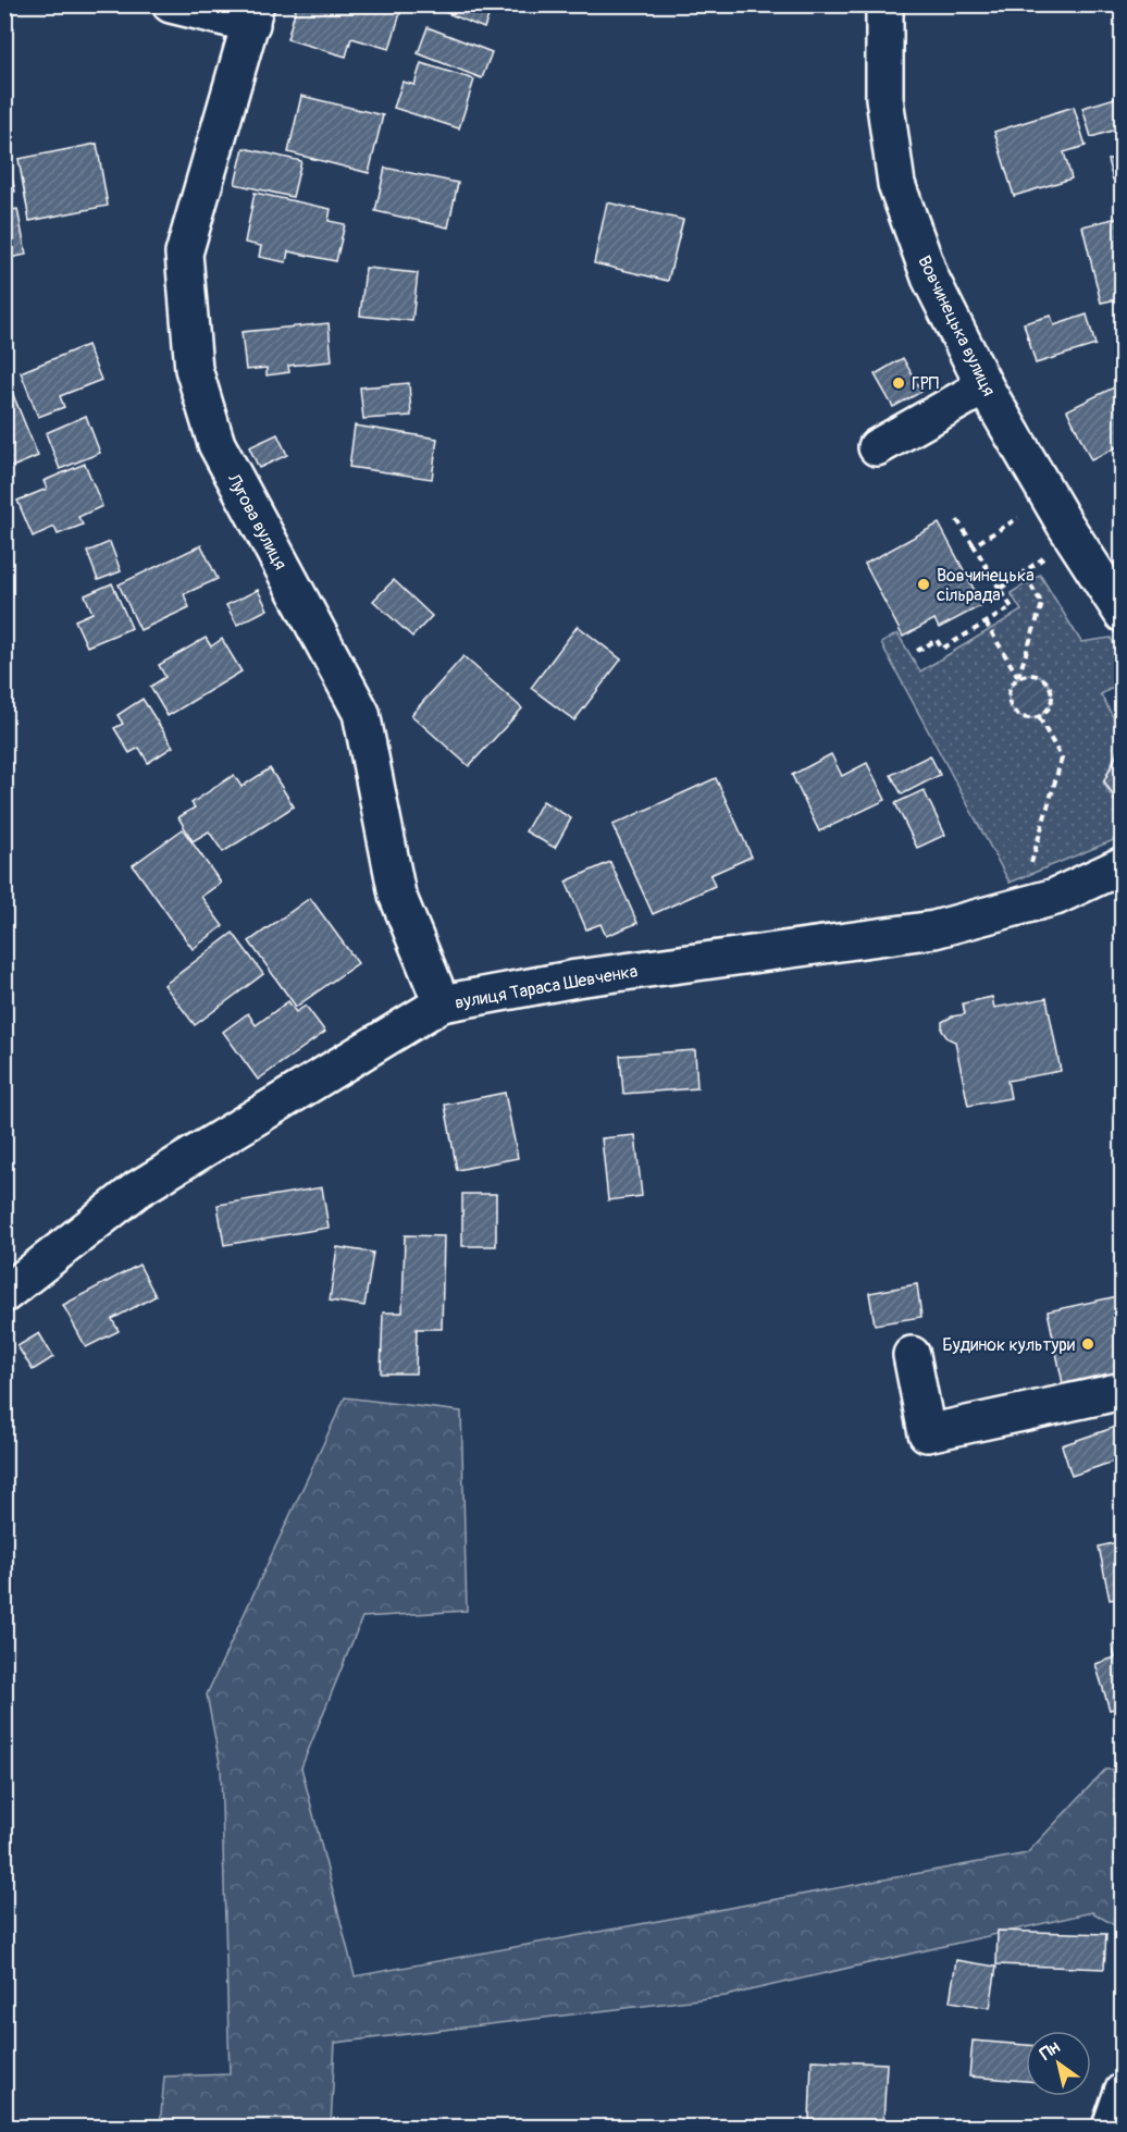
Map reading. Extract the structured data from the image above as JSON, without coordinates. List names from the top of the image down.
{
  "streets": {
    "street": ["Вовчинецька вулиця", "Лугова вулиця", "вулиця Тараса Шевченка"]
  },
  "crossings": [
    ["Лугова вулиця", "вулиця Тараса Шевченка"]
  ],
  "places": ["ГРП", "Вовчинецька сільрада", "Будинок культури"],
  "north": "top left"
}
